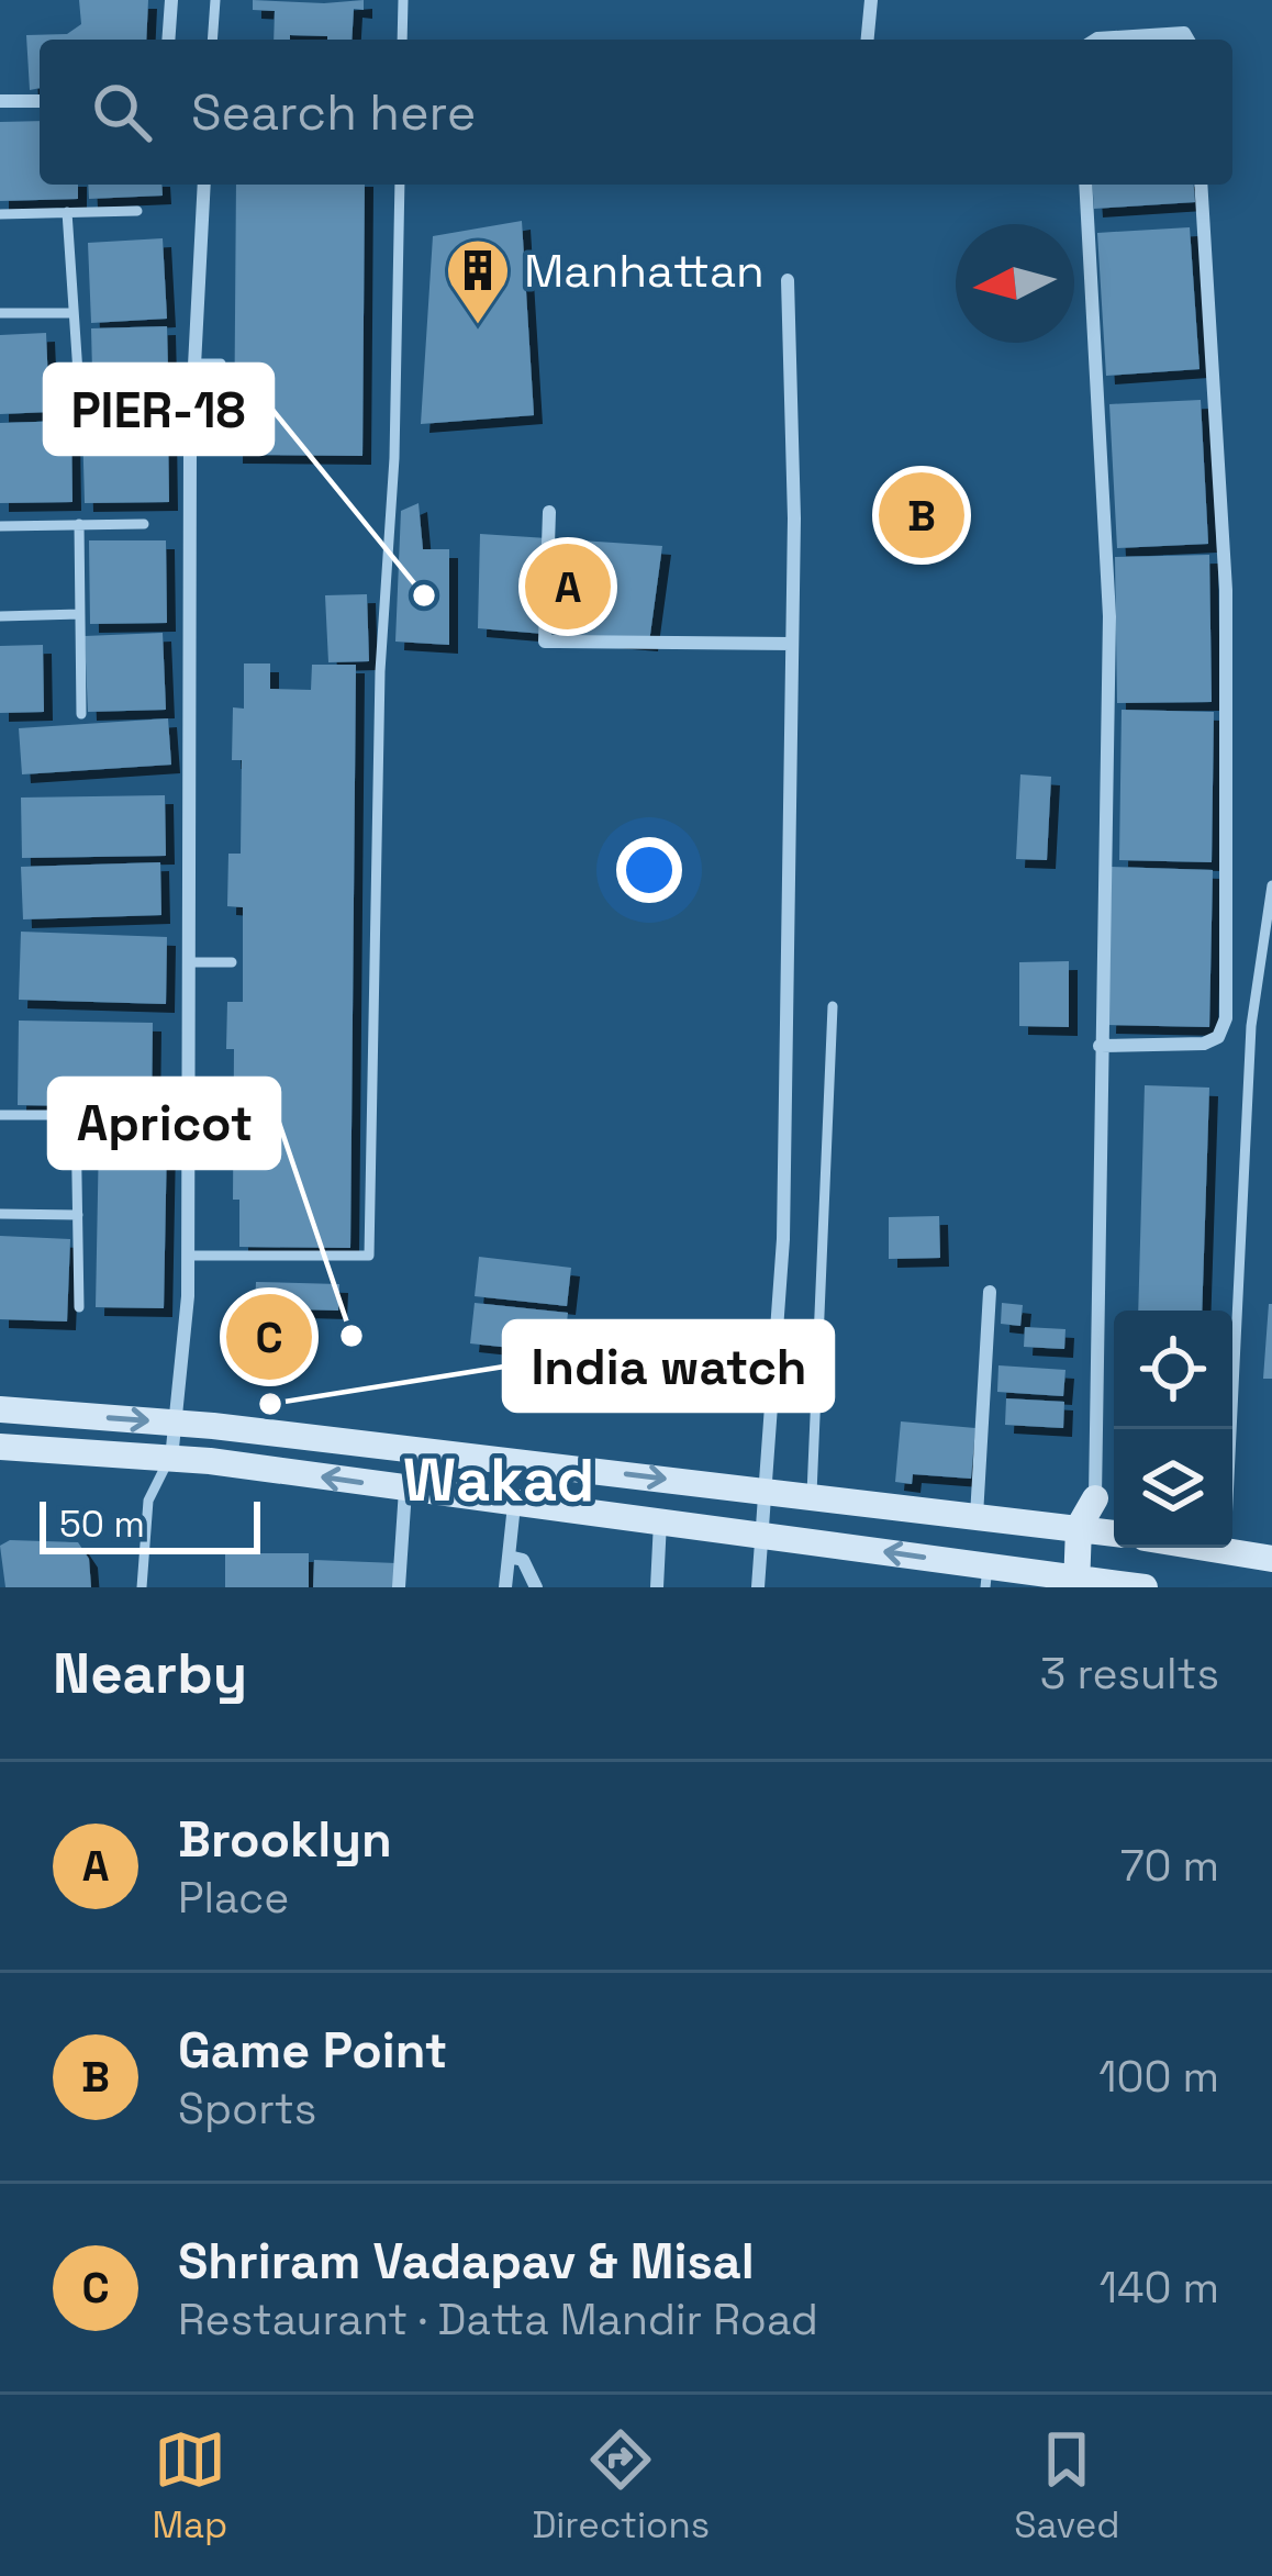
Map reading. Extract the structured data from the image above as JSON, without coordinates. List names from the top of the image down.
{
  "districts": ["Wakad"],
  "places": {
    "building": ["Manhattan"],
    "other": ["PIER-18", "Apricot", "India watch"]
  },
  "scale_bar": "50 m",
  "north": "left",
  "page": {
    "search": "Search here",
    "pins": ["B", "A", "C"],
    "scale": "50 m",
    "heading": ["Nearby", "3 results"],
    "list": [
      {
        "mark": "A",
        "name": "Brooklyn",
        "note": "Place",
        "value": "70 m"
      },
      {
        "mark": "B",
        "name": "Game Point",
        "note": "Sports",
        "value": "100 m"
      },
      {
        "mark": "C",
        "name": "Shriram Vadapav & Misal",
        "note": "Restaurant · Datta Mandir Road",
        "value": "140 m"
      }
    ],
    "nav": ["Map", "Directions", "Saved"]
  }
}
